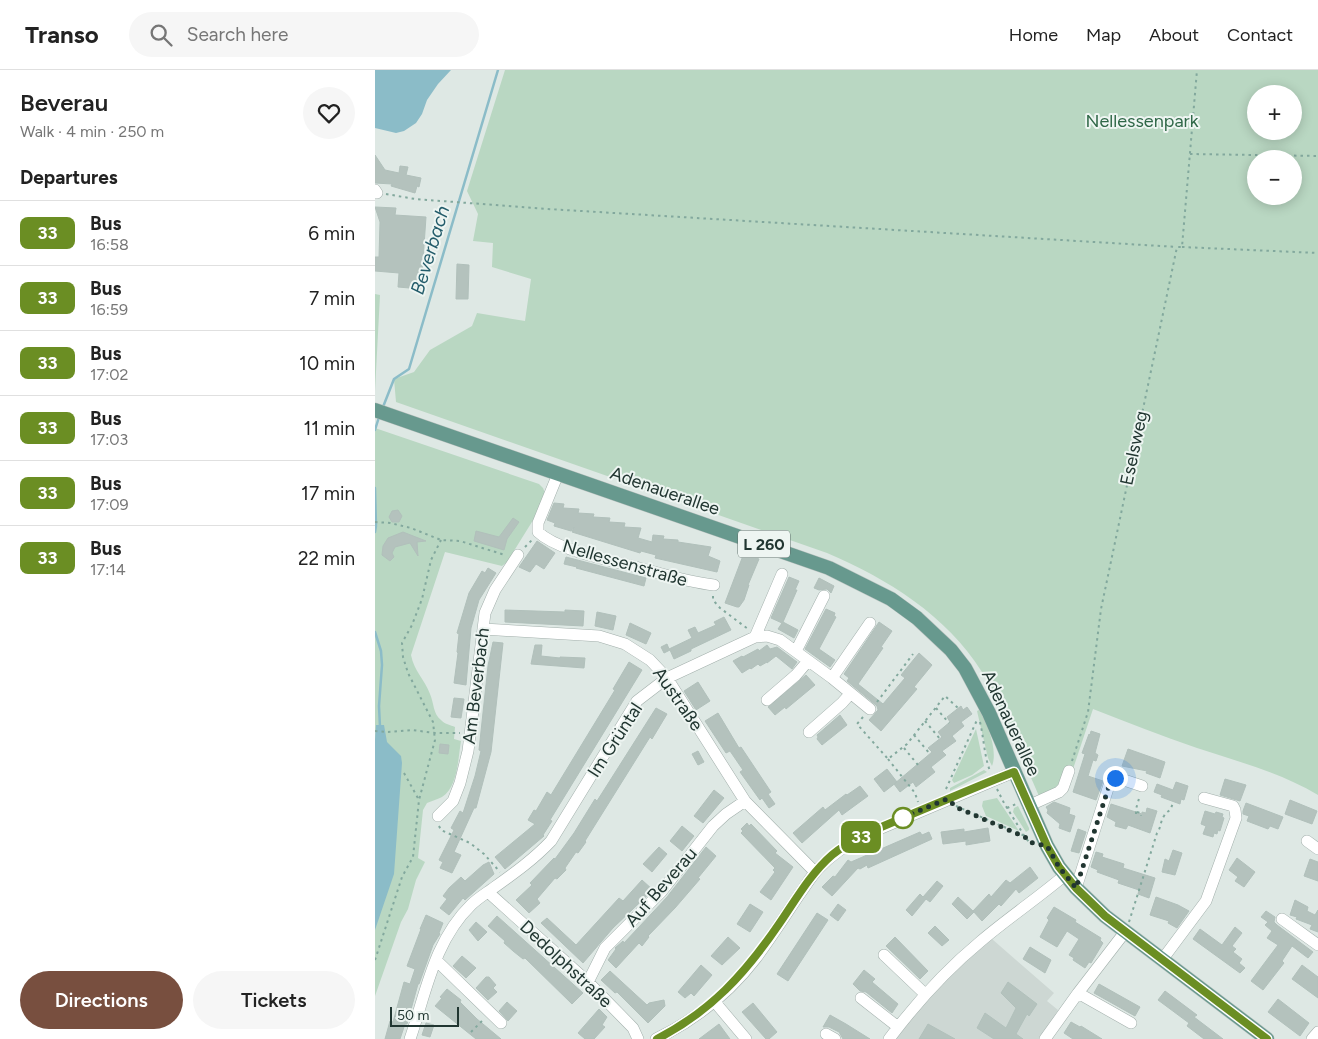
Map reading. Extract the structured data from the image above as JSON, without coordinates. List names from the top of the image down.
{
  "streets": {
    "main road": ["Adenauerallee", "L 260"],
    "street": [
      "Nellessenstraße",
      "Am Beverbach",
      "Austraße",
      "Im Grüntal",
      "Auf Beverau",
      "Dedolphstraße"
    ],
    "path": ["Eselsweg"]
  },
  "crossings": [
    ["Am Beverbach", "Austraße"],
    ["Austraße", "Im Grüntal"],
    ["Austraße", "Auf Beverau"],
    ["Im Grüntal", "Dedolphstraße"],
    ["Auf Beverau", "Dedolphstraße"]
  ],
  "water": ["Beverbach"],
  "parks": ["Nellessenpark"],
  "lines": ["bus line 33"],
  "scale_bar": "50 m",
  "page": {
    "header": "Transo",
    "search": "Search here",
    "nav": [
      "Home",
      "Map",
      "About",
      "Contact"
    ],
    "heading": [
      ["Beverau", "Walk · 4 min · 250 m"],
      "Departures"
    ],
    "on_map": "33",
    "map_buttons": ["+", "−"],
    "list": [
      {
        "mark": "33",
        "name": "Bus",
        "note": "16:58",
        "value": "6 min"
      },
      {
        "mark": "33",
        "name": "Bus",
        "note": "16:59",
        "value": "7 min"
      },
      {
        "mark": "33",
        "name": "Bus",
        "note": "17:02",
        "value": "10 min"
      },
      {
        "mark": "33",
        "name": "Bus",
        "note": "17:03",
        "value": "11 min"
      },
      {
        "mark": "33",
        "name": "Bus",
        "note": "17:09",
        "value": "17 min"
      },
      {
        "mark": "33",
        "name": "Bus",
        "note": "17:14",
        "value": "22 min"
      }
    ],
    "buttons": ["Directions", "Tickets"],
    "scale": "50 m"
  }
}
